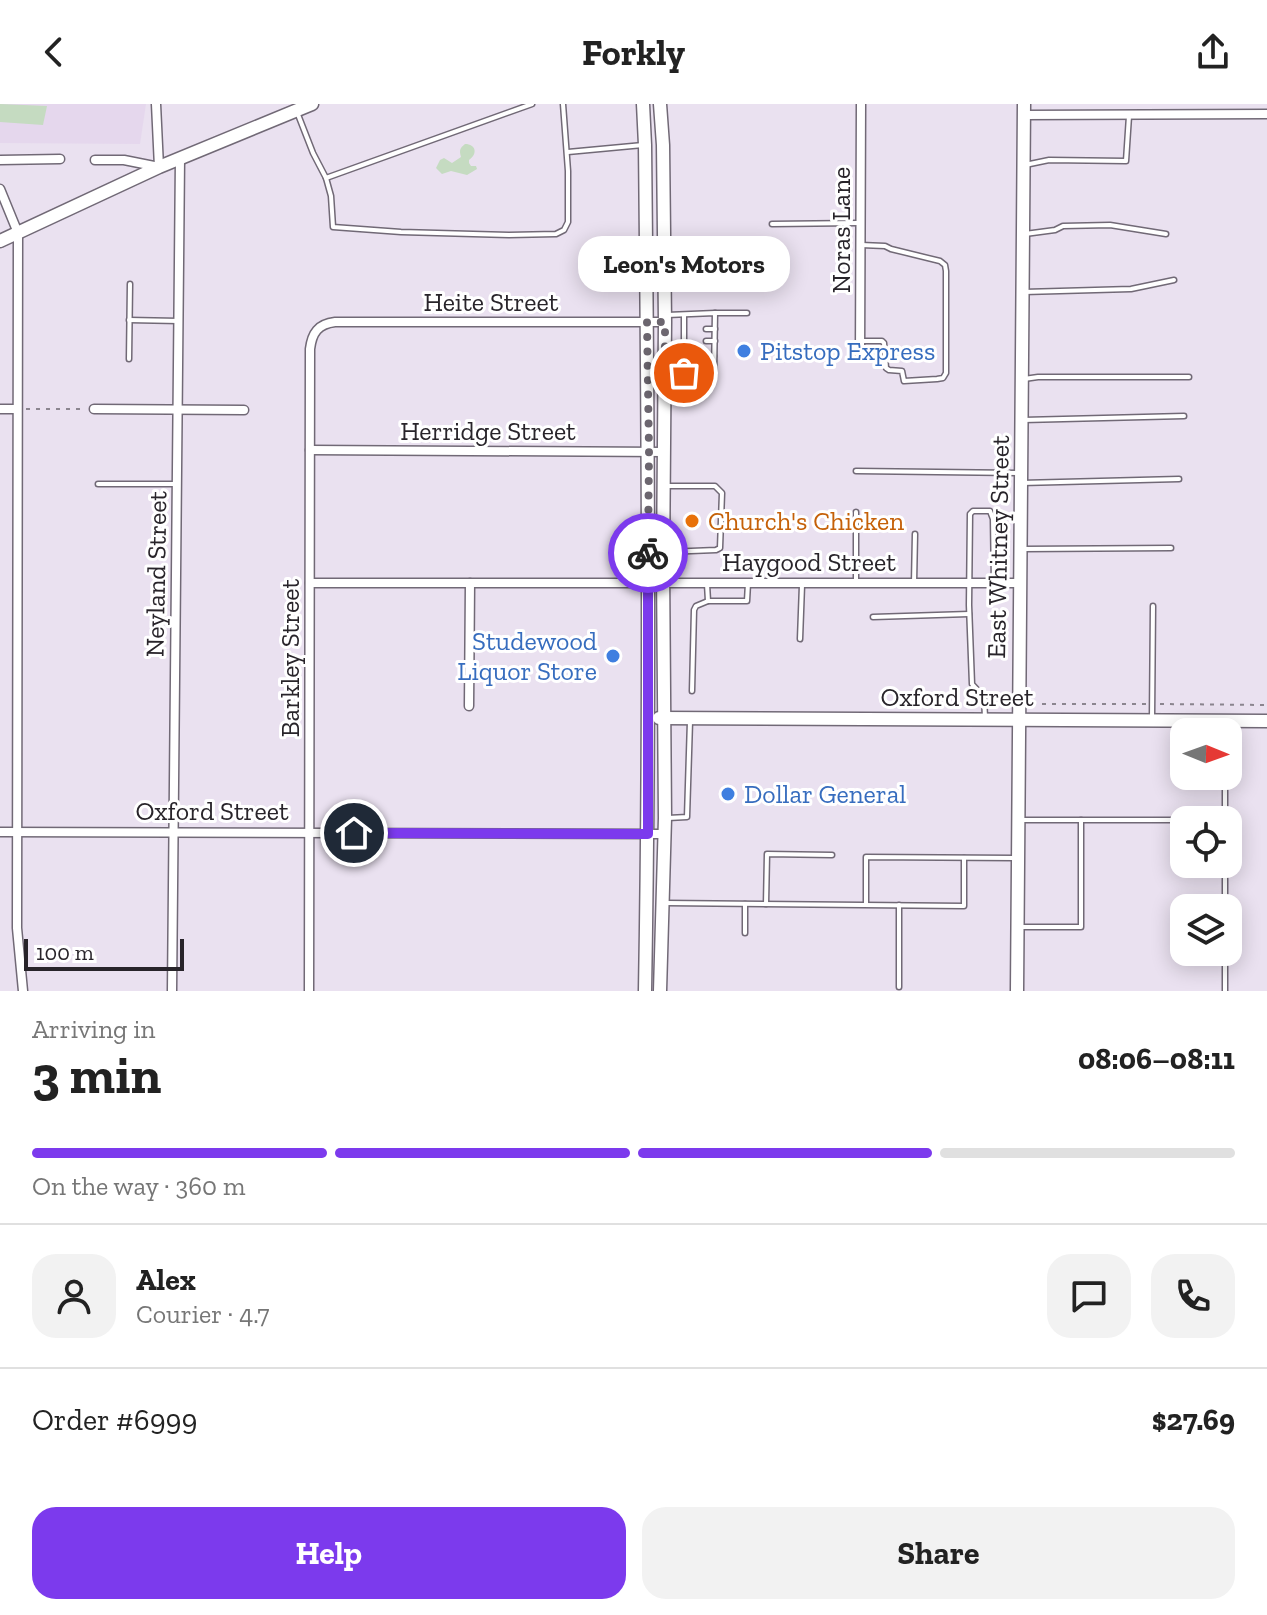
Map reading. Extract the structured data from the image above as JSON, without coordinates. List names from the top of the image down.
{
  "streets": {
    "main road": ["East Whitney Street", "Oxford Street"],
    "street": [
      "Noras Lane",
      "Heite Street",
      "Herridge Street",
      "Haygood Street",
      "Neyland Street",
      "Barkley Street"
    ]
  },
  "crossings": [
    ["Heite Street", "Barkley Street"],
    ["Herridge Street", "Barkley Street"],
    ["East Whitney Street", "Haygood Street"],
    ["East Whitney Street", "Oxford Street"],
    ["Haygood Street", "Barkley Street"],
    ["Neyland Street", "Oxford Street"],
    ["Barkley Street", "Oxford Street"]
  ],
  "places": [
    "Pitstop Express",
    "Leon's Motors",
    "Church's Chicken",
    "Studewood Liquor Store",
    "Dollar General"
  ],
  "scale_bar": "100 m",
  "north": "right",
  "page": {
    "header": "Forkly",
    "bubble": "Leon's Motors",
    "scale": "100 m",
    "heading": ["3 min", "Arriving in", "08:06–08:11"],
    "panel": [
      "Alex",
      "Courier · 4.7",
      "Order #6999",
      "$27.69"
    ],
    "bar": "On the way · 360 m",
    "buttons": ["Help", "Share"]
  }
}
